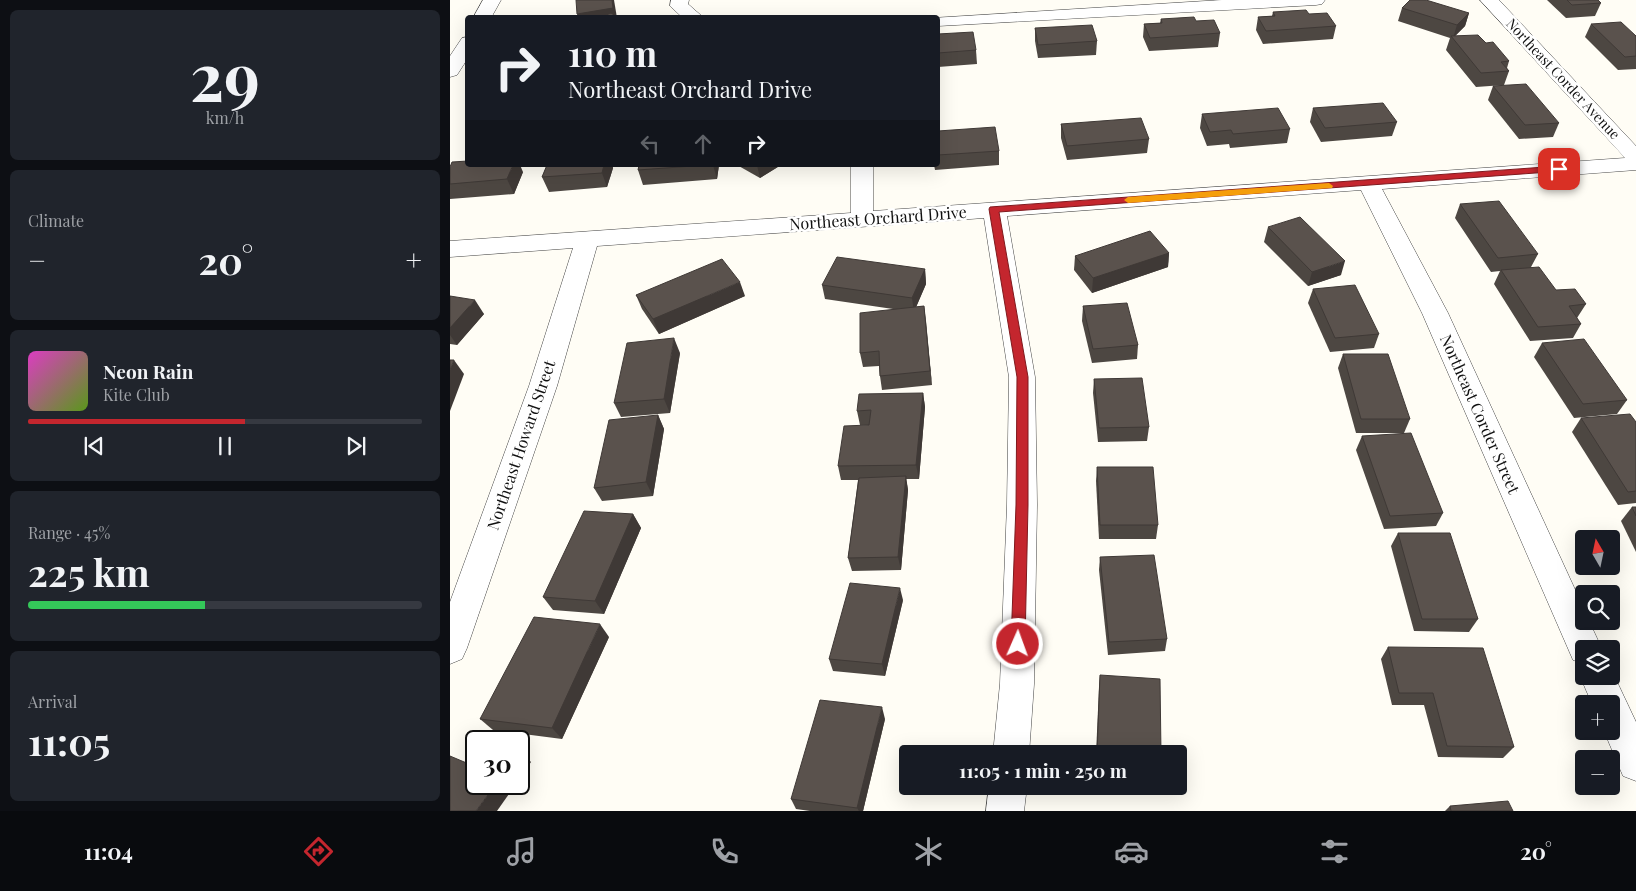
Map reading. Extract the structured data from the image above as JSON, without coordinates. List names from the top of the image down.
{
  "streets": {
    "street": [
      "Northeast Corder Avenue",
      "Northeast Orchard Drive",
      "Northeast Corder Street",
      "Northeast Howard Street"
    ]
  },
  "crossings": [
    ["Northeast Orchard Drive", "Northeast Corder Street"],
    ["Northeast Orchard Drive", "Northeast Howard Street"]
  ],
  "north": "top",
  "page": {
    "tile": [
      ["29", "km/h"],
      "Climate",
      ["Range · 45%", "225 km"],
      ["Arrival", "11:05"]
    ],
    "turn": ["110 m", "Northeast Orchard Drive"],
    "heat": ["−", "20°", "+"],
    "song": ["Neon Rain", "Kite Club"],
    "map_buttons": ["+", "−"],
    "limit": "30",
    "trip": "11:05 · 1 min · 250 m",
    "tabs": ["11:04", "20°"]
  }
}
